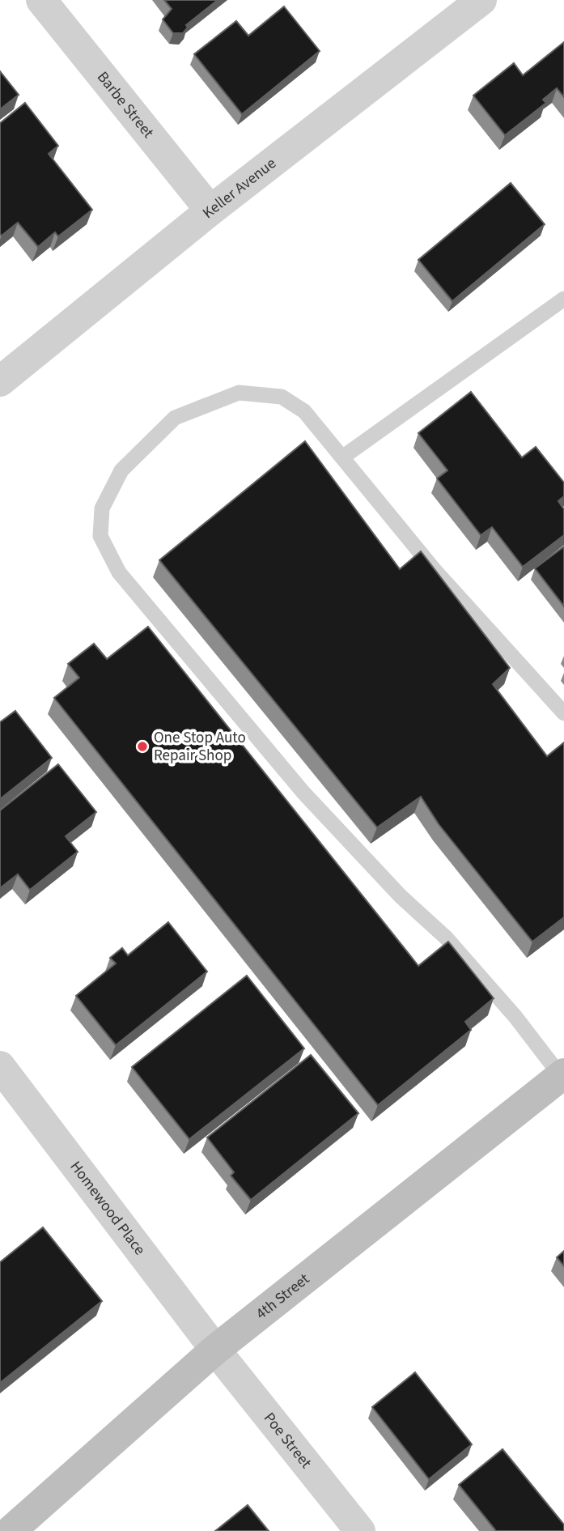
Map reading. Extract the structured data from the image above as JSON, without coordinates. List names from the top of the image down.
{
  "streets": {
    "main road": ["4th Street"],
    "street": [
      "Barbe Street",
      "Keller Avenue",
      "Homewood Place",
      "Poe Street"
    ]
  },
  "crossings": [
    ["Barbe Street", "Keller Avenue"],
    ["Homewood Place", "4th Street"],
    ["Homewood Place", "Poe Street"],
    ["4th Street", "Poe Street"]
  ],
  "places": ["One Stop Auto Repair Shop"]
}
